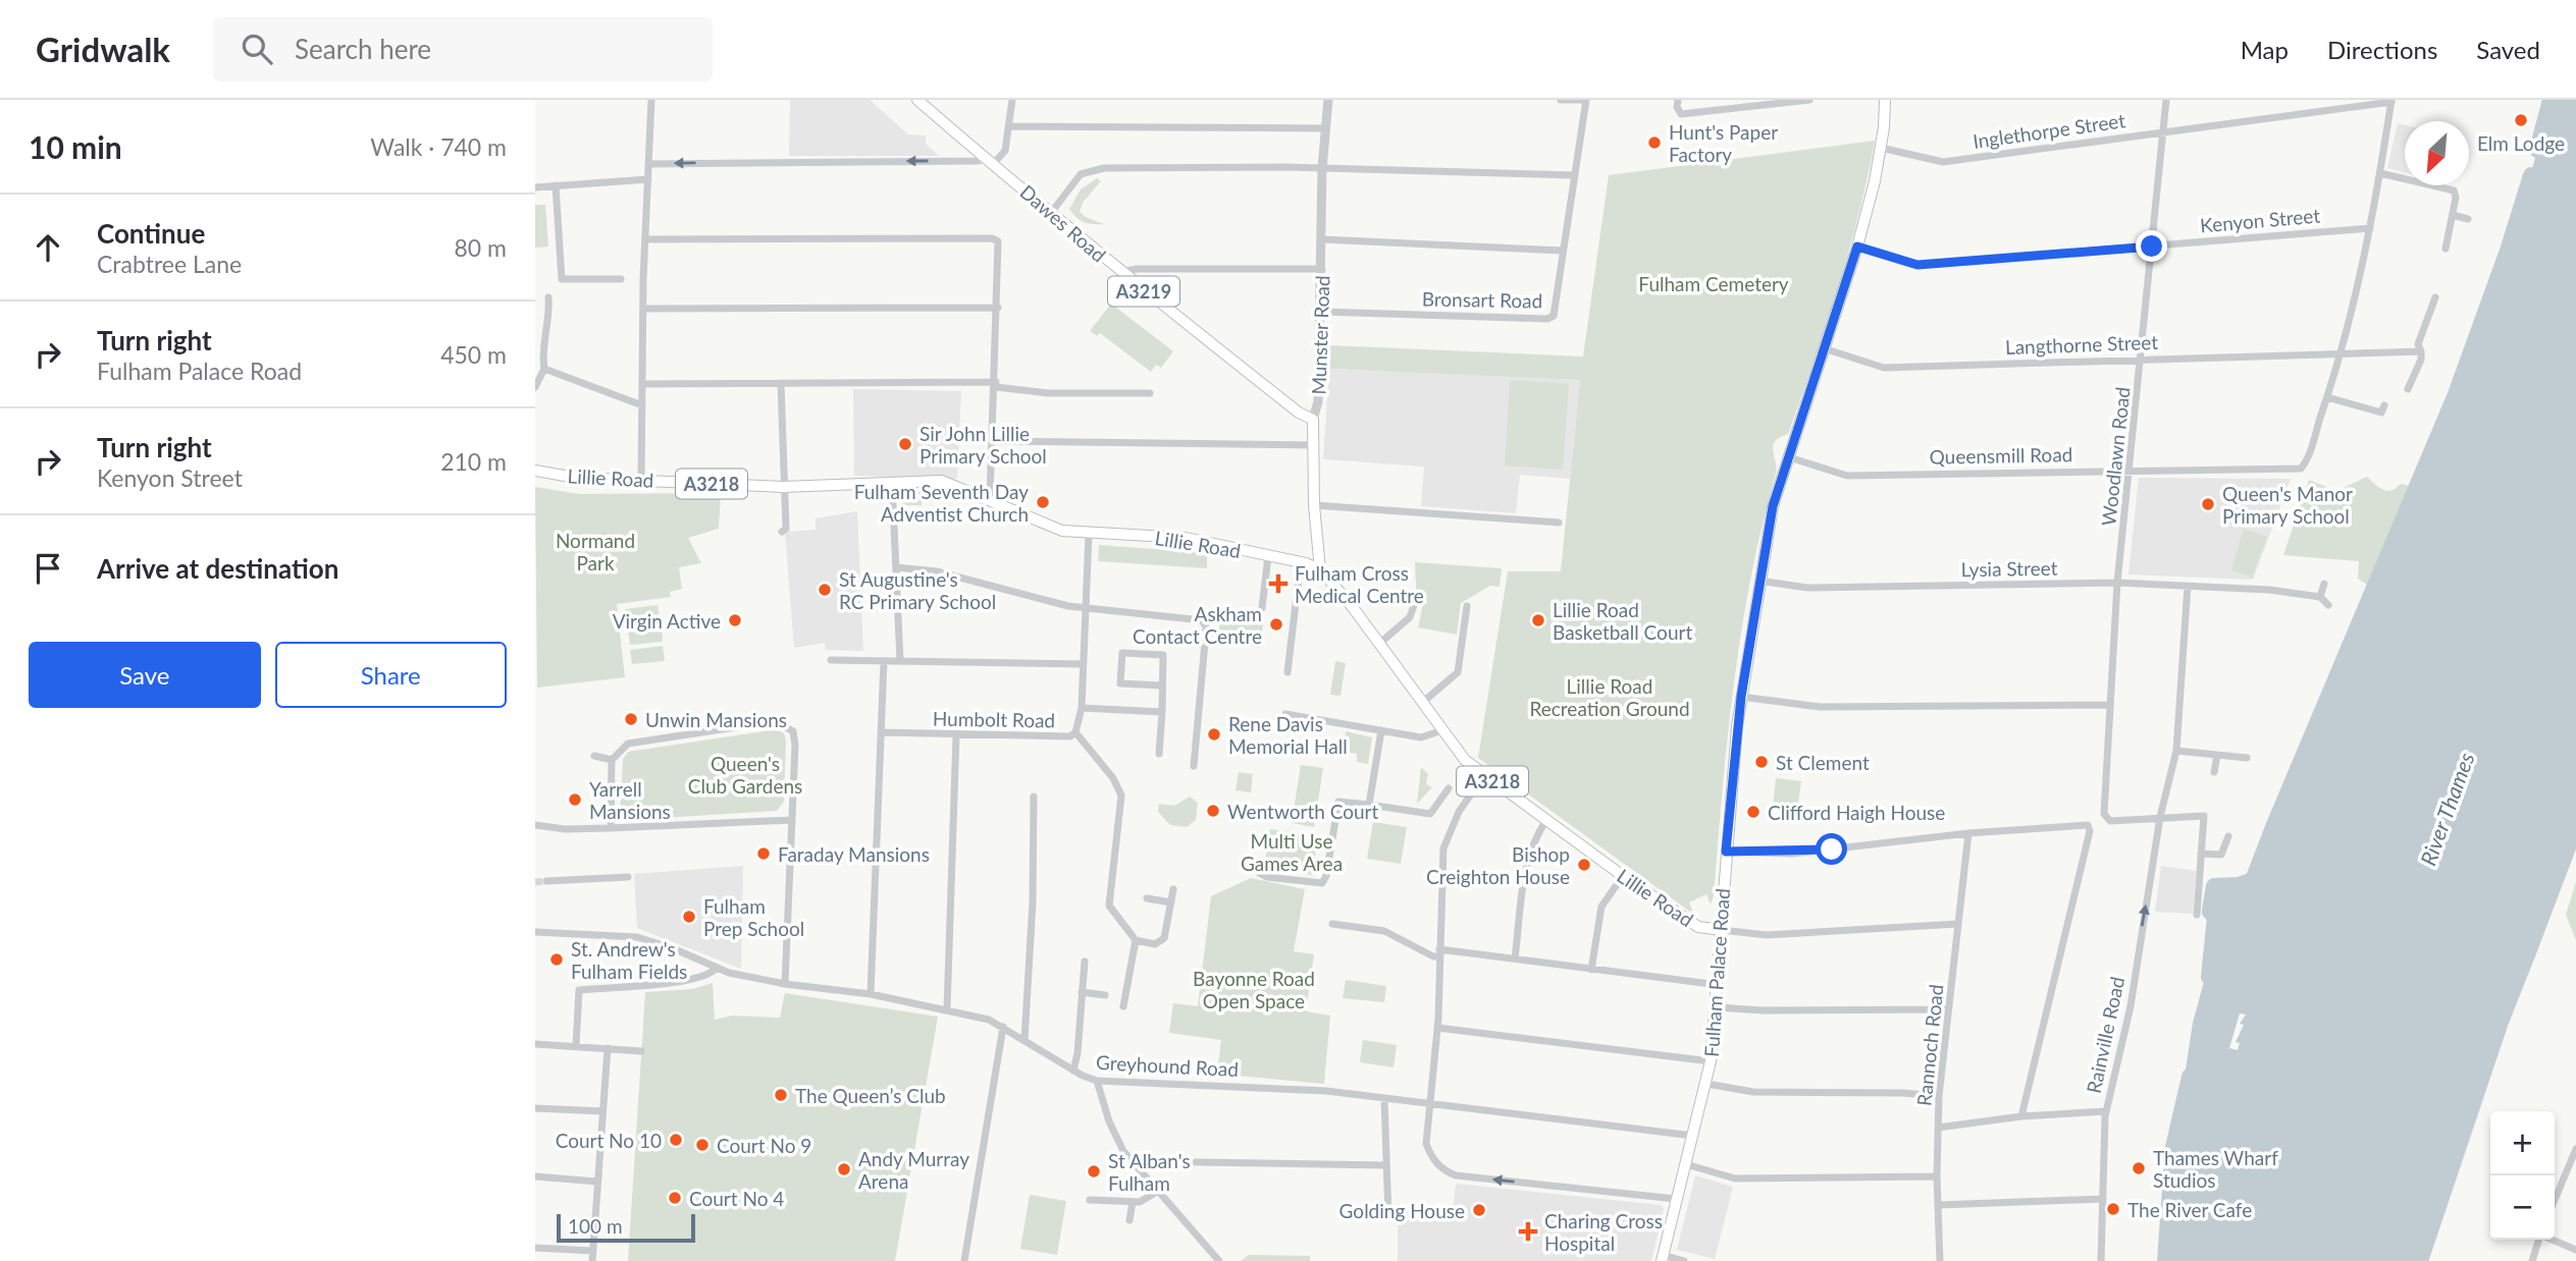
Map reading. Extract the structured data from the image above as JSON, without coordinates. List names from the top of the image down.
{
  "streets": {
    "main road": [
      "Dawes Road",
      "A3219",
      "Munster Road",
      "Lillie Road",
      "A3218",
      "Fulham Palace Road"
    ],
    "street": [
      "Inglethorpe Street",
      "Kenyon Street",
      "Bronsart Road",
      "Langthorne Street",
      "Queensmill Road",
      "Woodlawn Road",
      "Lysia Street",
      "Humbolt Road",
      "Rainville Road",
      "Rannoch Road",
      "Greyhound Road"
    ]
  },
  "crossings": [
    ["Inglethorpe Street", "Woodlawn Road"],
    ["Inglethorpe Street", "Fulham Palace Road"],
    ["Kenyon Street", "Woodlawn Road"],
    ["Kenyon Street", "Fulham Palace Road"],
    ["Dawes Road", "Munster Road"],
    ["Bronsart Road", "Munster Road"],
    ["Munster Road", "Lillie Road"],
    ["Langthorne Street", "Woodlawn Road"],
    ["Langthorne Street", "Fulham Palace Road"],
    ["Queensmill Road", "Woodlawn Road"],
    ["Queensmill Road", "Fulham Palace Road"],
    ["Woodlawn Road", "Lysia Street"],
    ["Woodlawn Road", "Rainville Road"],
    ["Lillie Road", "Humbolt Road"],
    ["Lillie Road", "Fulham Palace Road"],
    ["Lysia Street", "Fulham Palace Road"],
    ["Lysia Street", "Rainville Road"],
    ["Fulham Palace Road", "Greyhound Road"]
  ],
  "one_way": ["Rainville Road"],
  "water": ["River Thames"],
  "parks": [
    "Fulham Cemetery",
    "Normand Park",
    "Lillie Road Recreation Ground",
    "Queen's Club Gardens",
    "Multi Use Games Area",
    "Bayonne Road Open Space"
  ],
  "places": {
    "other": [
      "Elm Lodge",
      "Hunt's Paper Factory",
      "Sir John Lillie Primary School",
      "Fulham Seventh Day Adventist Church",
      "Queen's Manor Primary School",
      "St Augustine's RC Primary School",
      "Virgin Active",
      "Lillie Road Basketball Court",
      "Askham Contact Centre",
      "Unwin Mansions",
      "Rene Davis Memorial Hall",
      "St Clement",
      "Yarrell Mansions",
      "Wentworth Court",
      "Clifford Haigh House",
      "Faraday Mansions",
      "Bishop Creighton House",
      "Fulham Prep School",
      "St. Andrew's Fulham Fields",
      "The Queen’s Club",
      "Court No 10",
      "Court No 9",
      "Thames Wharf Studios",
      "Andy Murray Arena",
      "St Alban's Fulham",
      "Court No 4",
      "The River Cafe",
      "Golding House"
    ],
    "health": ["Fulham Cross Medical Centre", "Charing Cross Hospital"]
  },
  "scale_bar": "100 m",
  "north": "bottom left",
  "page": {
    "header": "Gridwalk",
    "search": "Search here",
    "nav": ["Map", "Directions", "Saved"],
    "heading": ["10 min", "Walk · 740 m"],
    "list": [
      ["Continue", "Crabtree Lane", "80 m"],
      ["Turn right", "Fulham Palace Road", "450 m"],
      ["Turn right", "Kenyon Street", "210 m"],
      "Arrive at destination"
    ],
    "buttons": ["Save", "Share"],
    "map_buttons": ["+", "−"],
    "scale": "100 m"
  }
}
